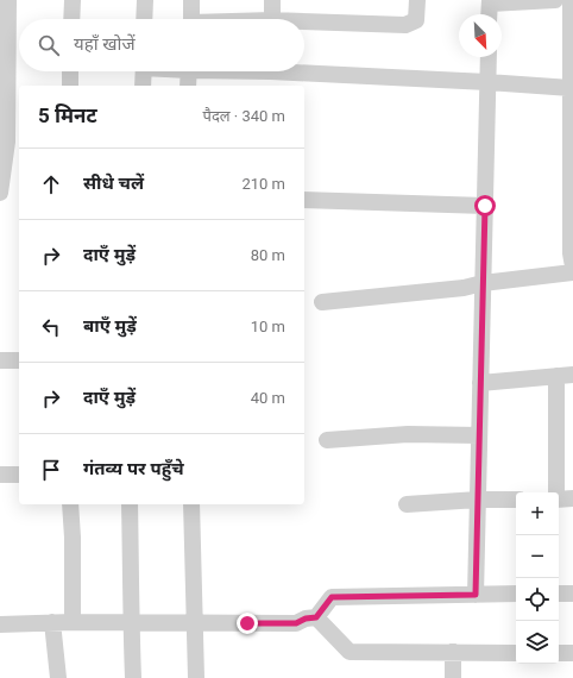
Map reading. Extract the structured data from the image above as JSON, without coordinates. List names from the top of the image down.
{
  "north": "bottom right",
  "page": {
    "search": "यहाँ खोजें",
    "heading": ["5 मिनट", "पैदल · 340 m"],
    "list": [
      ["सीधे चलें", "210 m"],
      ["दाएँ मुड़ें", "80 m"],
      ["बाएँ मुड़ें", "10 m"],
      ["दाएँ मुड़ें", "40 m"],
      "गंतव्य पर पहुँचे"
    ],
    "map_buttons": ["+", "−"]
  }
}
